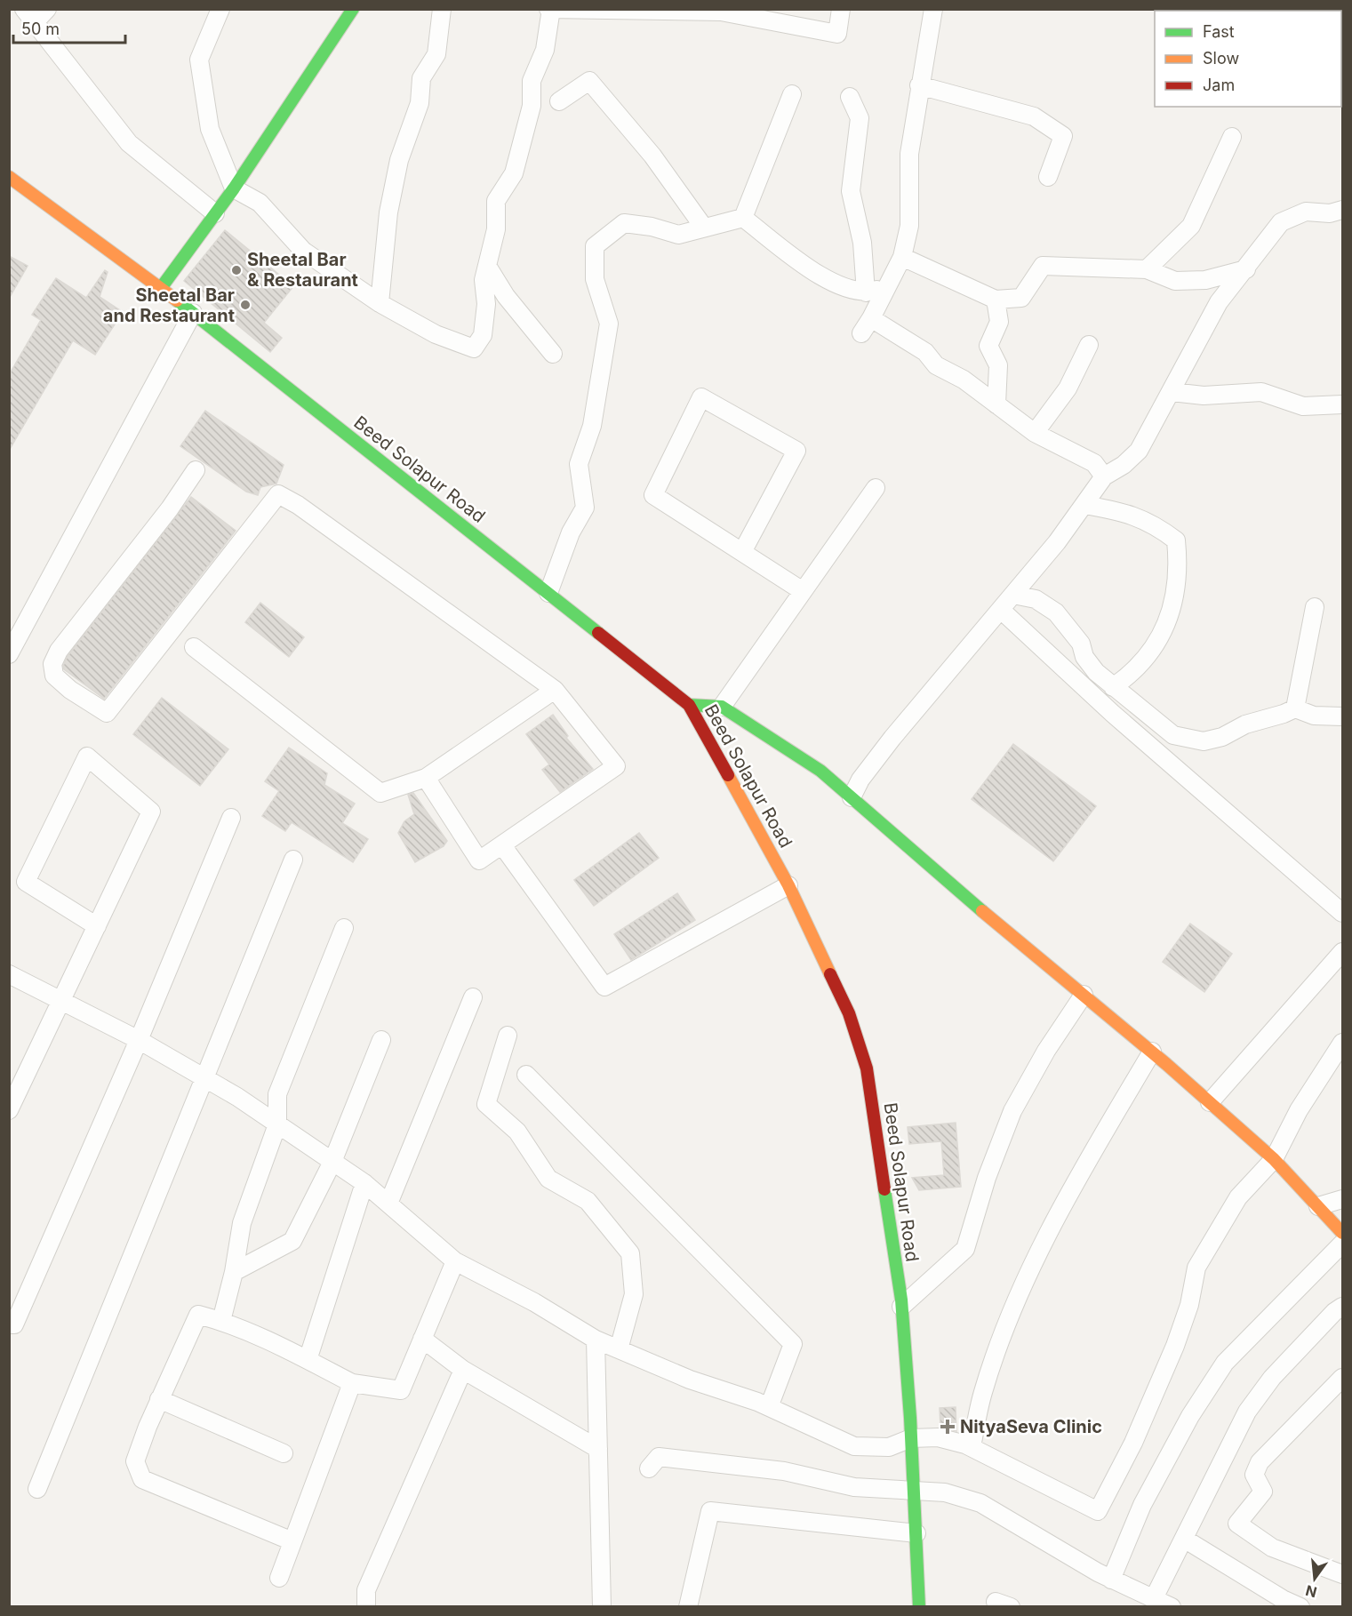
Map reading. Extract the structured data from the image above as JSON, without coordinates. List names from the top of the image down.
{
  "streets": {
    "main road": ["Beed Solapur Road"]
  },
  "places": {
    "other": ["Sheetal Bar & Restaurant", "Sheetal Bar and Restaurant"],
    "health": ["NityaSeva Clinic"]
  },
  "legend": ["Fast", "Slow", "Jam"],
  "scale_bar": "50 m",
  "north": "bottom"
}
